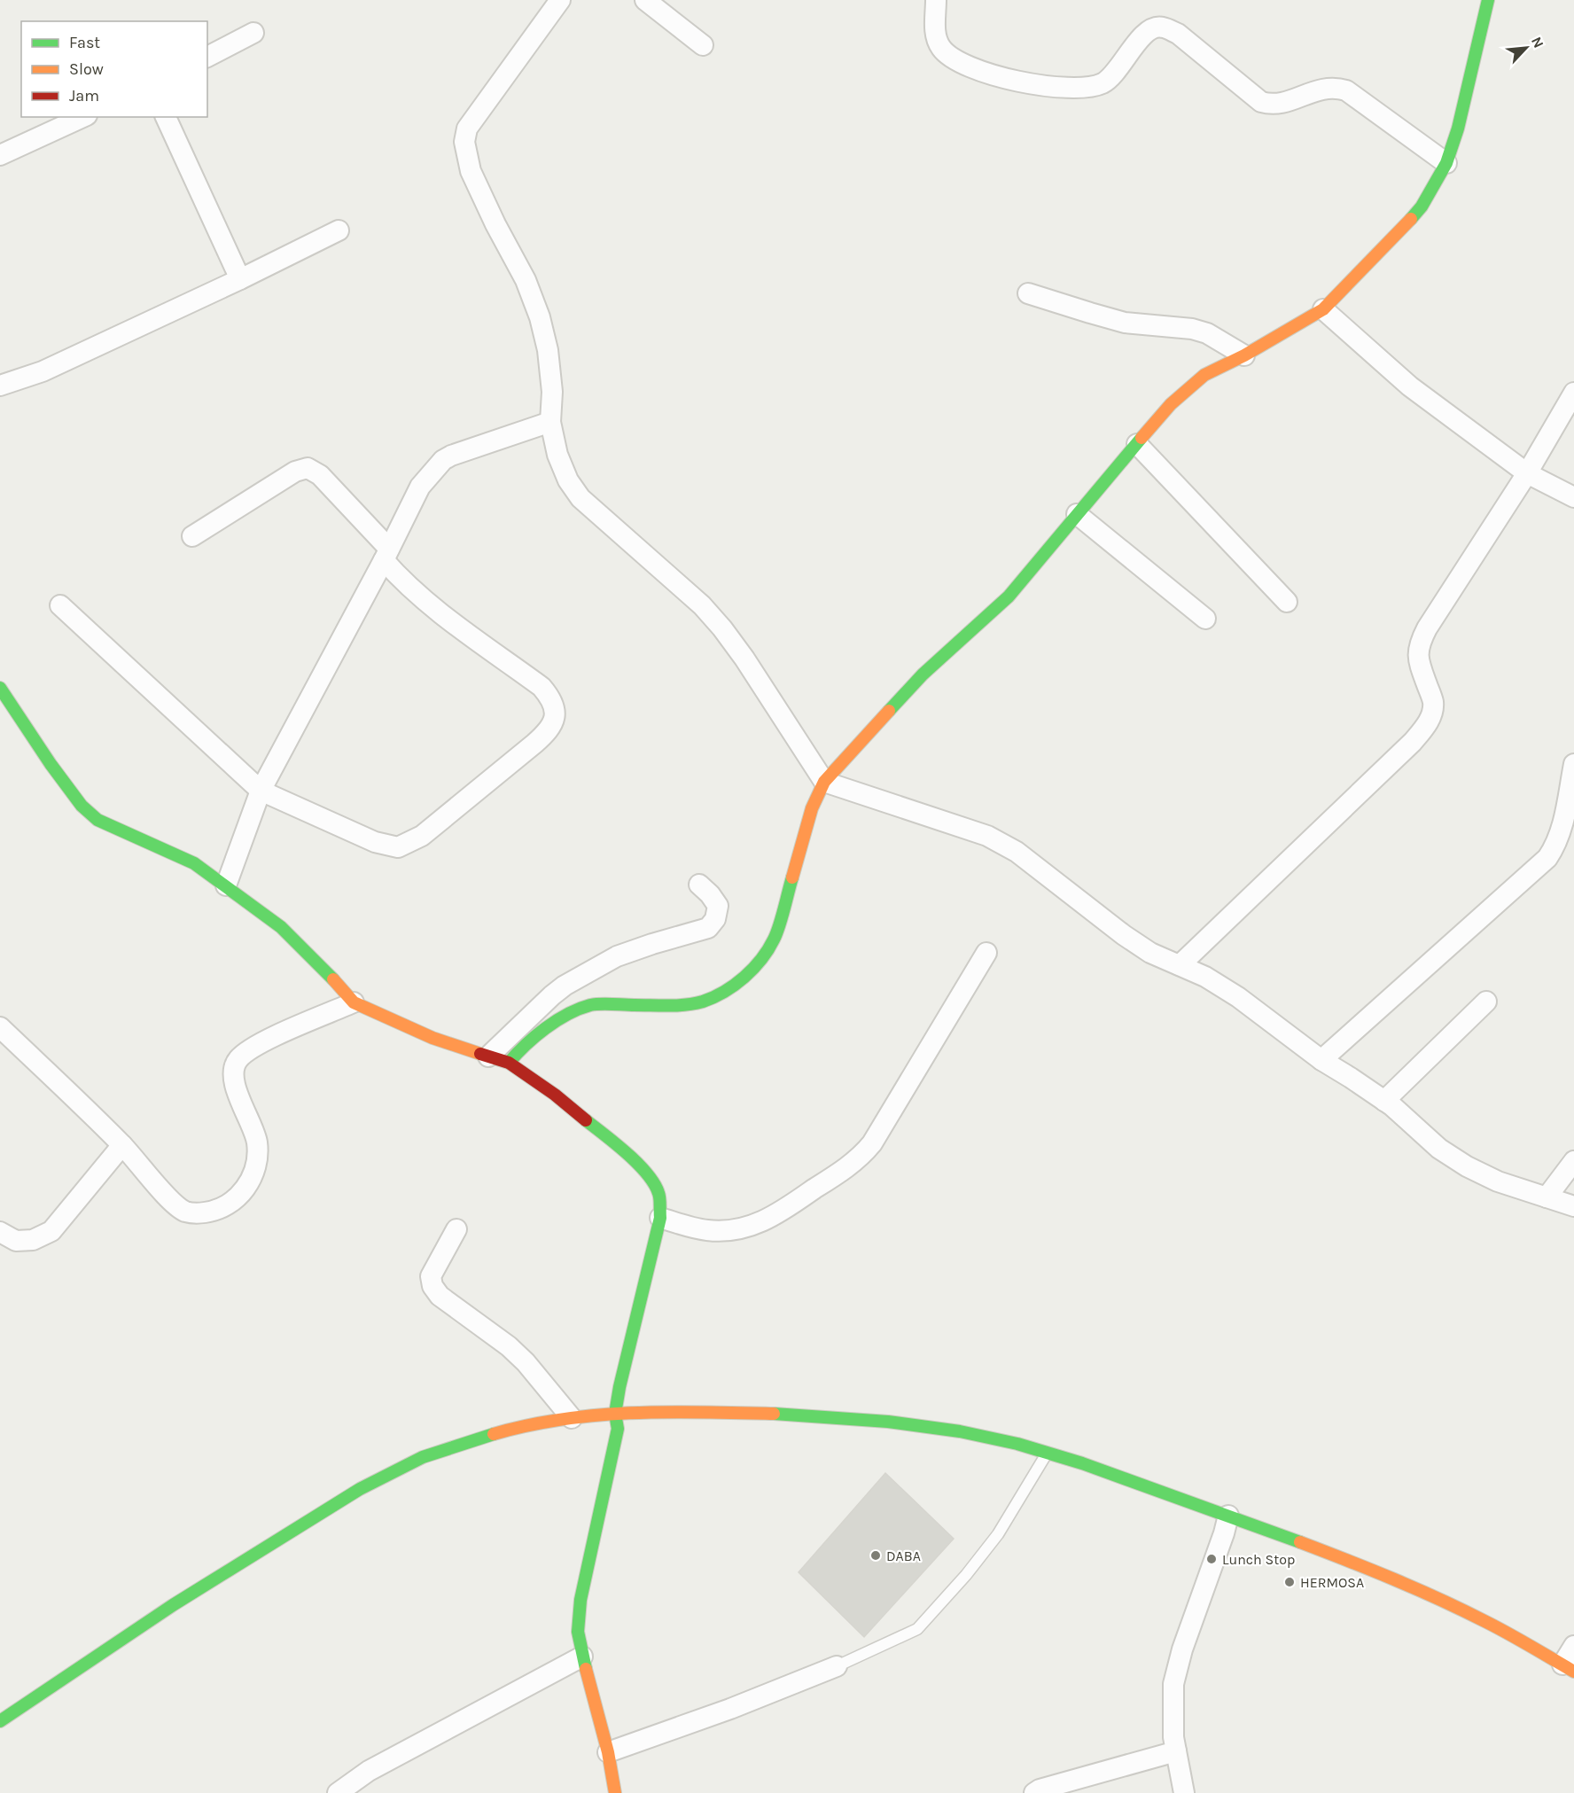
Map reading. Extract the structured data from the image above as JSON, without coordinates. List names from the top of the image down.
{
  "places": ["DABA", "Lunch Stop", "HERMOSA"],
  "legend": ["Fast", "Slow", "Jam"],
  "north": "top right"
}
